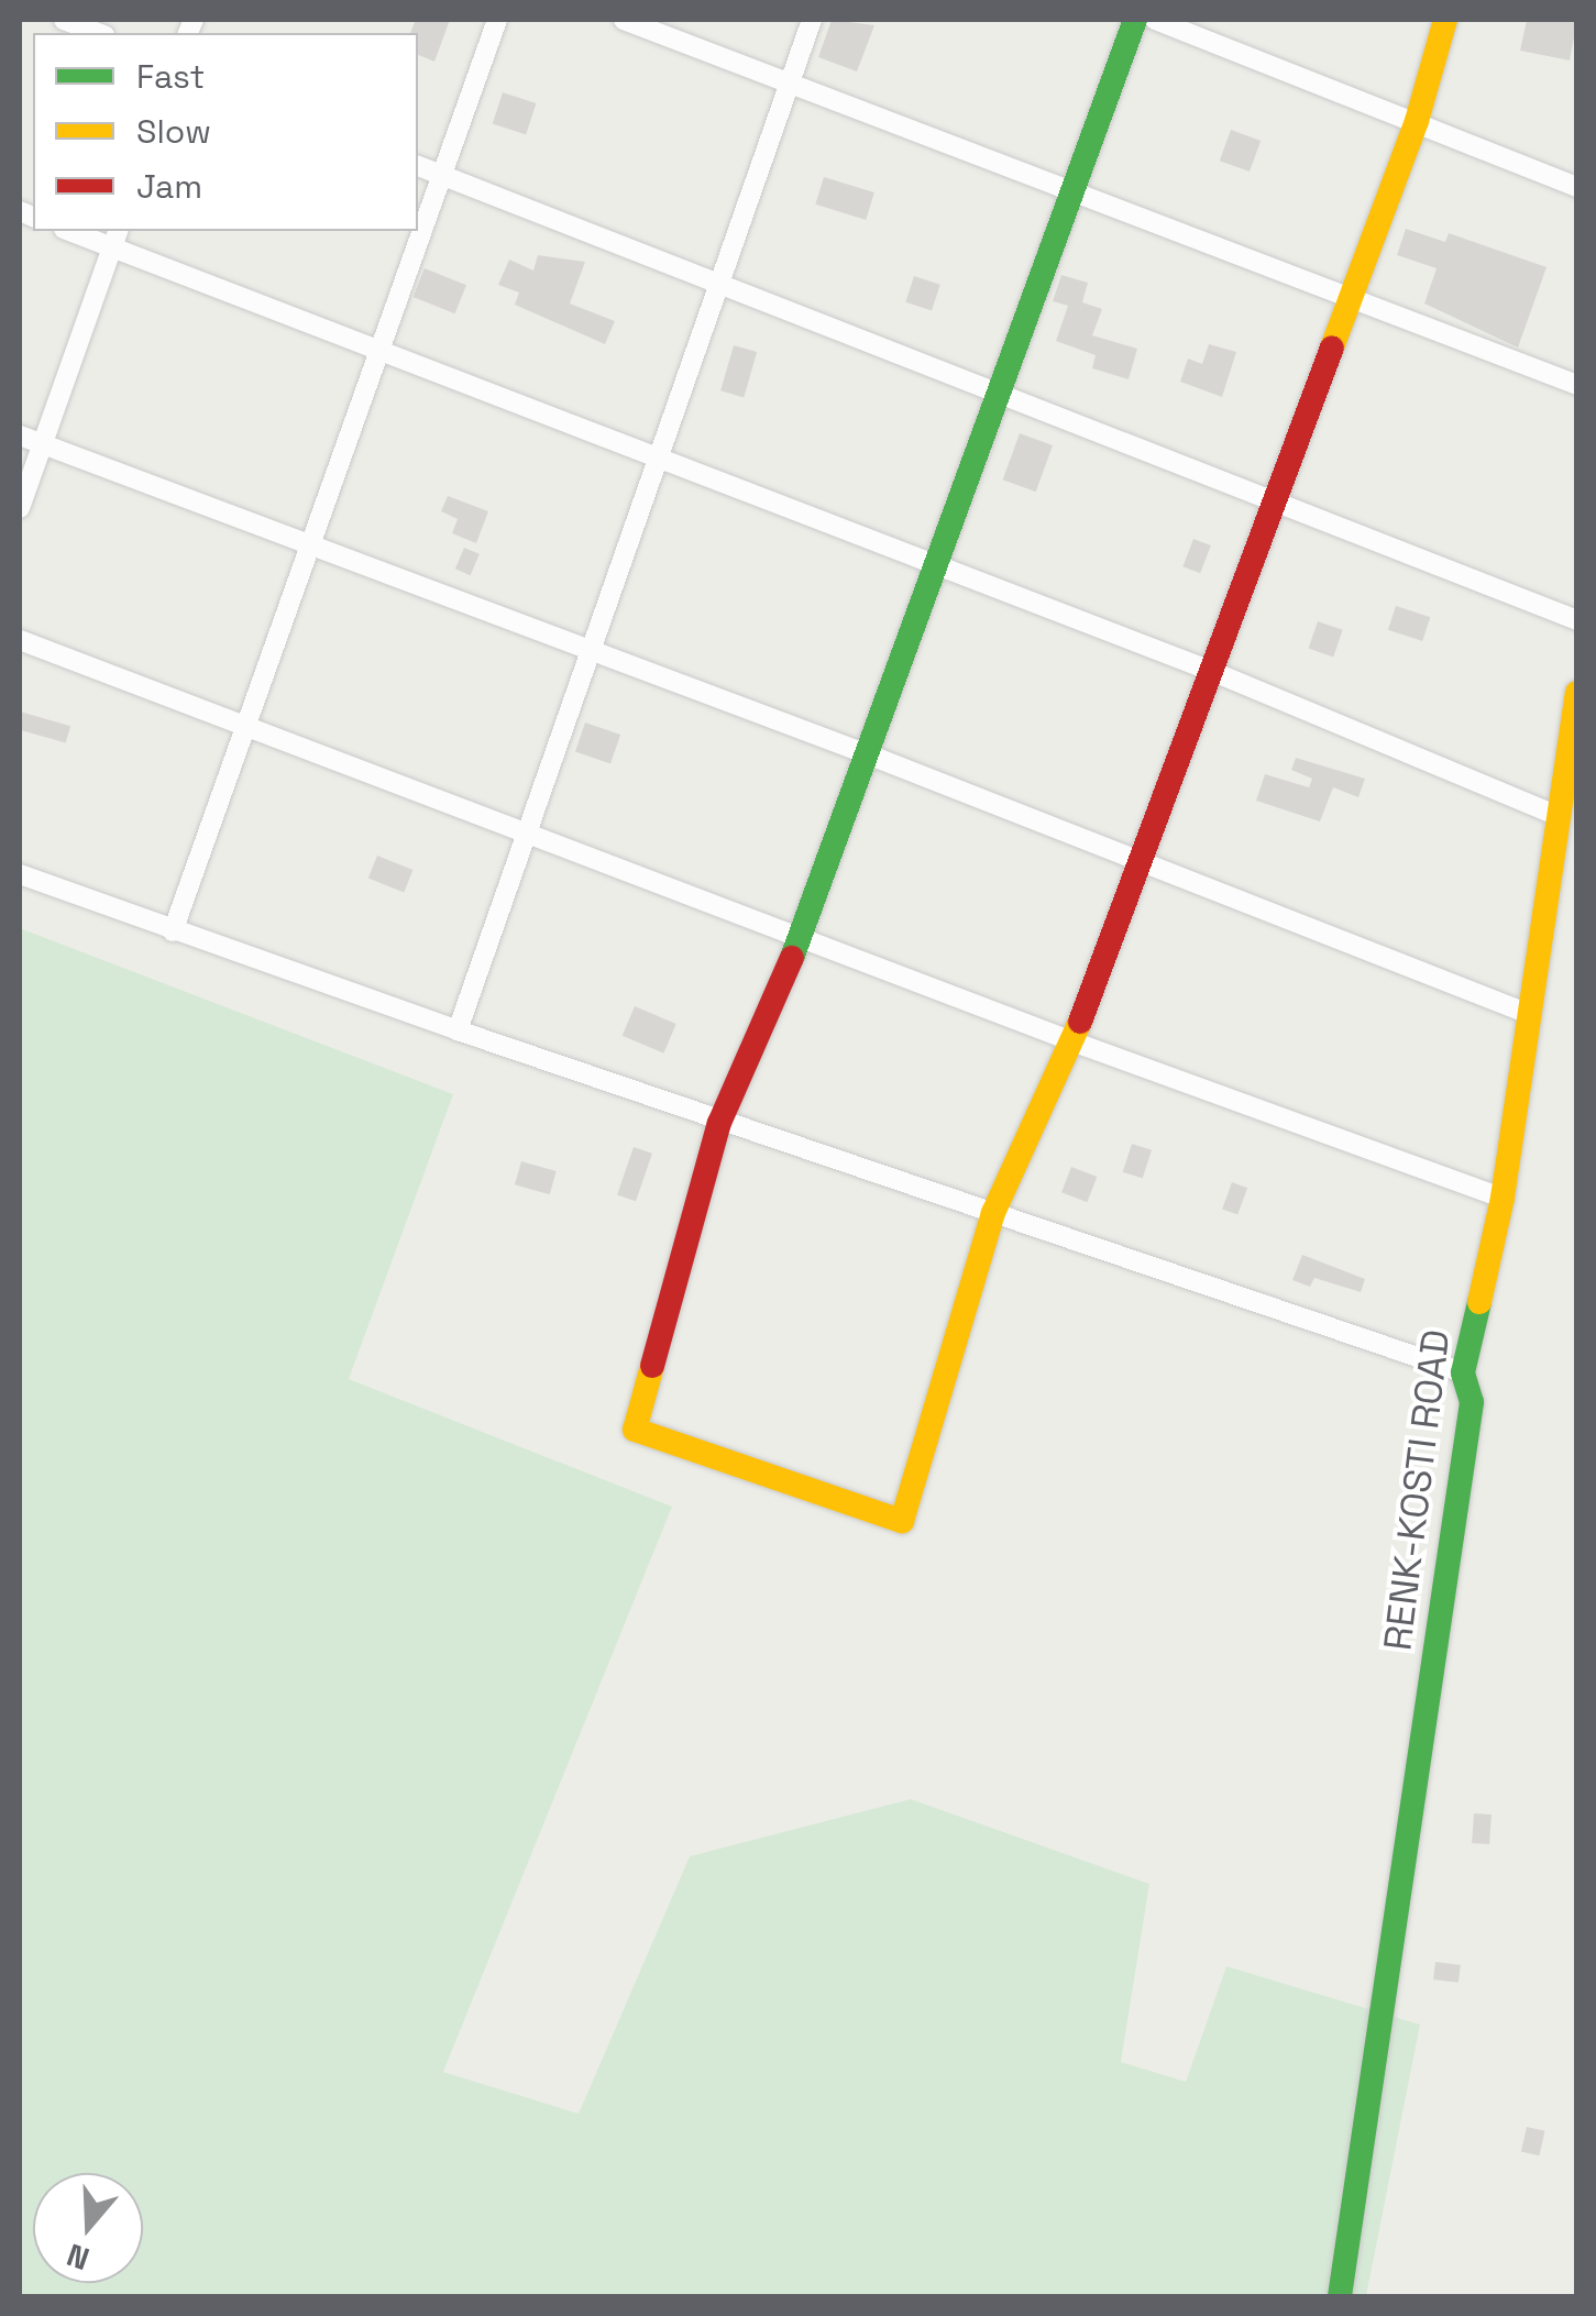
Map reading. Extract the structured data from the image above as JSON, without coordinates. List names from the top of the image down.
{
  "streets": {
    "street": ["RENK-KOSTI ROAD"]
  },
  "legend": ["Fast", "Slow", "Jam"],
  "north": "bottom"
}
